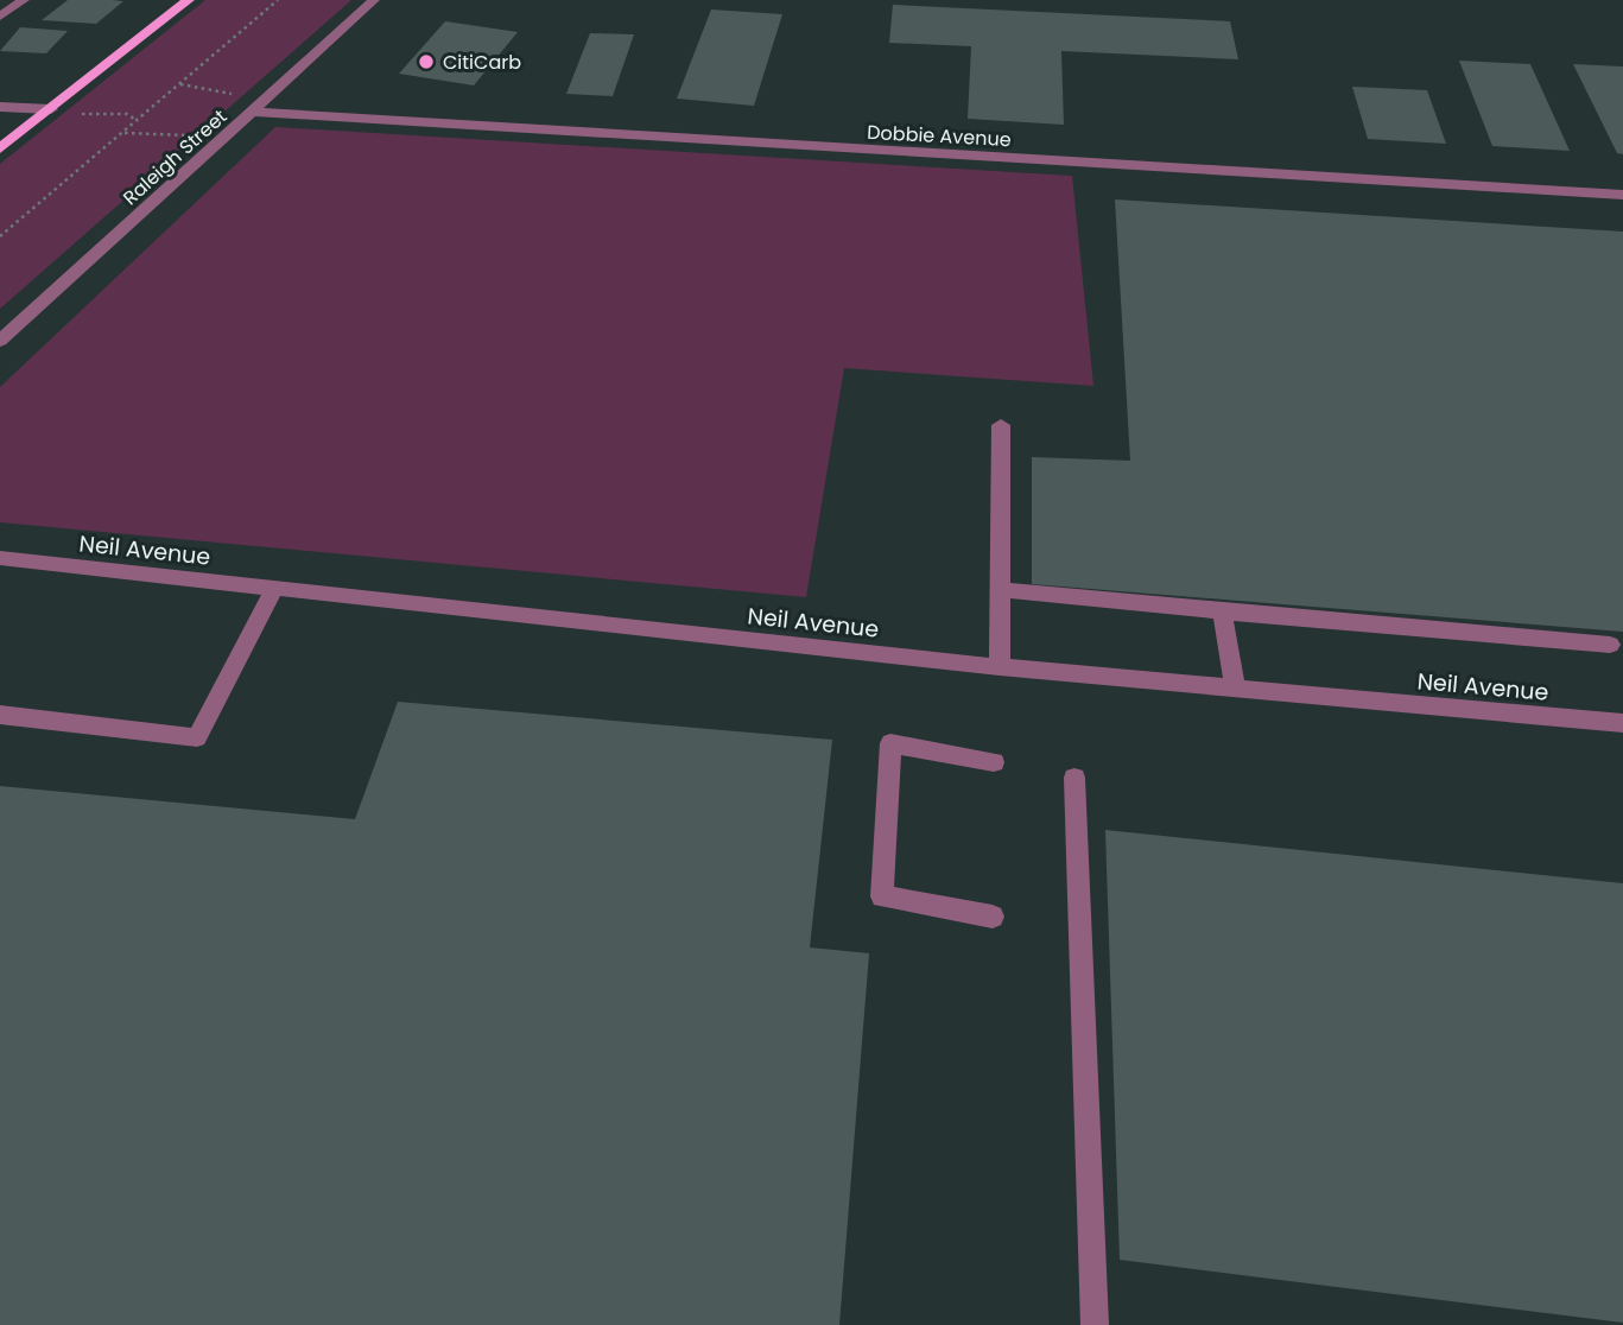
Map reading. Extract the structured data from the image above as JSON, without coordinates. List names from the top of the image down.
{
  "streets": {
    "street": ["Dobbie Avenue", "Raleigh Street", "Neil Avenue"]
  },
  "crossings": [
    ["Dobbie Avenue", "Raleigh Street"]
  ],
  "places": ["CitiCarb"]
}
